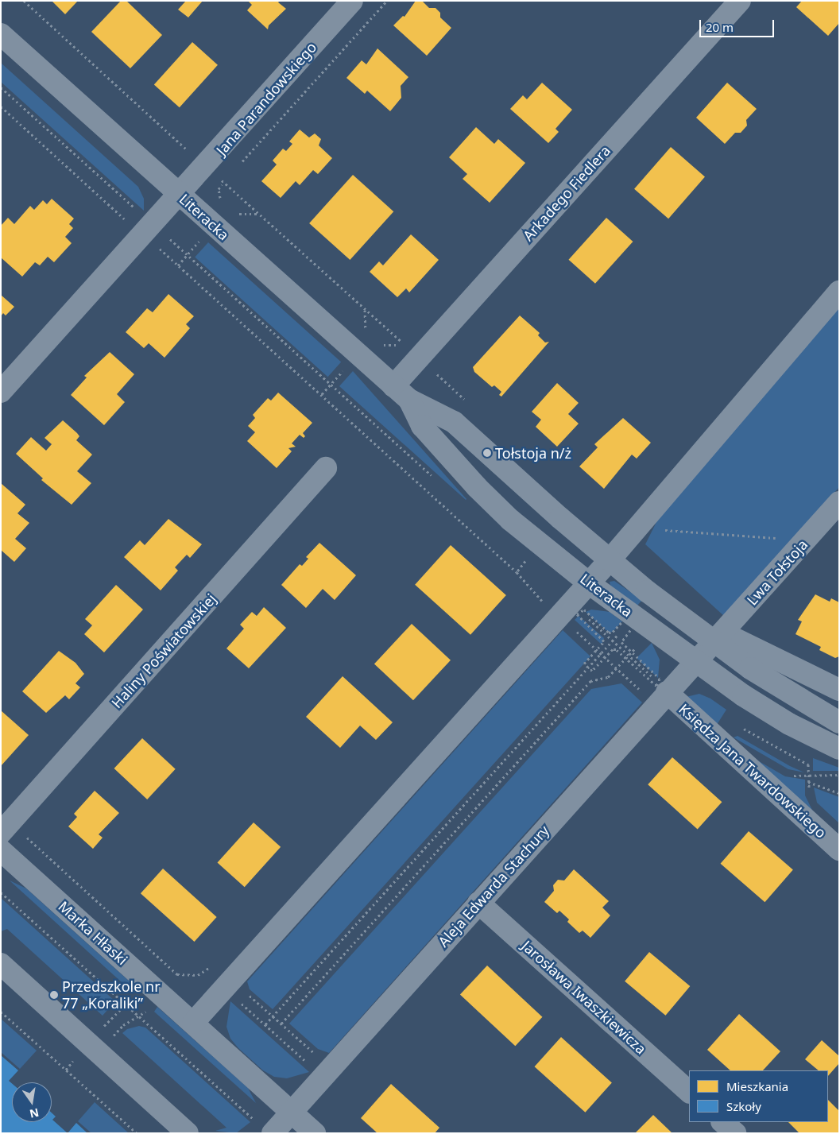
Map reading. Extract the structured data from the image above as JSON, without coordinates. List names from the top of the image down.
{
  "streets": {
    "street": [
      "Jana Parandowskiego",
      "Arkadego Fiedlera",
      "Literacka",
      "Lwa Tołstoja",
      "Haliny Poświatowskiej",
      "Księdza Jana Twardowskiego",
      "Aleja Edwarda Stachury",
      "Marka Hłaski",
      "Jarosława Iwaszkiewicza"
    ]
  },
  "crossings": [
    ["Jana Parandowskiego", "Literacka"],
    ["Arkadego Fiedlera", "Literacka"],
    ["Literacka", "Lwa Tołstoja"],
    ["Literacka", "Aleja Edwarda Stachury"],
    ["Lwa Tołstoja", "Aleja Edwarda Stachury"],
    ["Księdza Jana Twardowskiego", "Aleja Edwarda Stachury"],
    ["Aleja Edwarda Stachury", "Marka Hłaski"],
    ["Aleja Edwarda Stachury", "Jarosława Iwaszkiewicza"]
  ],
  "places": ["Tołstoja n/ż", "Przedszkole nr 77 „Koraliki”"],
  "legend": ["Mieszkania", "Szkoły"],
  "scale_bar": "20 m",
  "north": "bottom"
}
